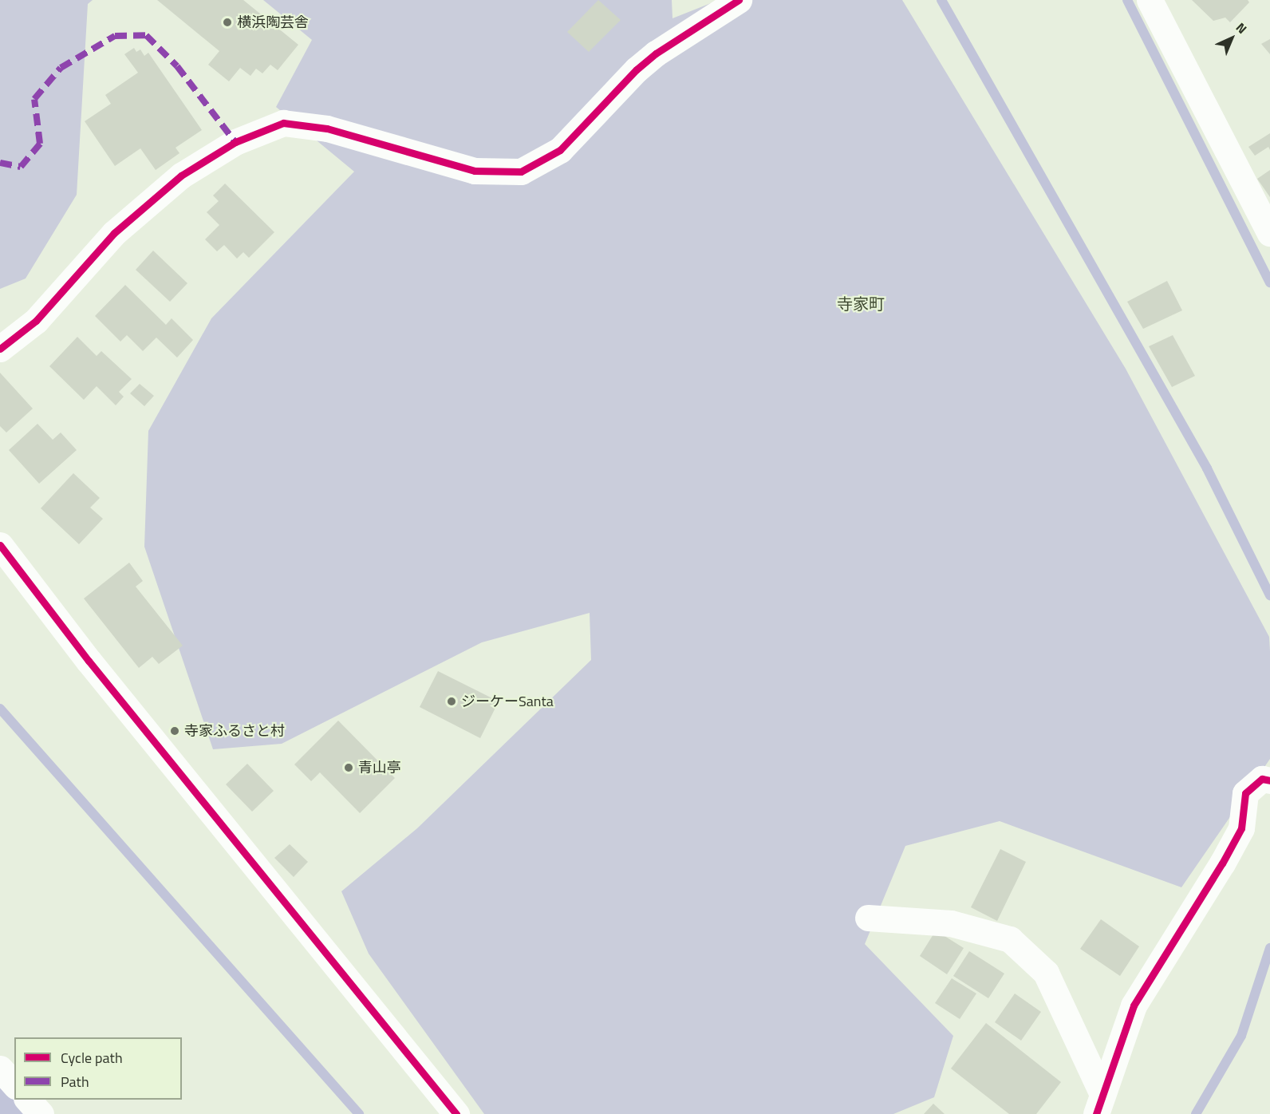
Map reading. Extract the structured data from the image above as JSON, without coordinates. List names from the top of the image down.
{
  "districts": ["寺家町"],
  "places": [
    "横浜陶芸舎",
    "ジーケーSanta",
    "寺家ふるさと村",
    "青山亭"
  ],
  "legend": ["Cycle path", "Path"],
  "north": "top right"
}
